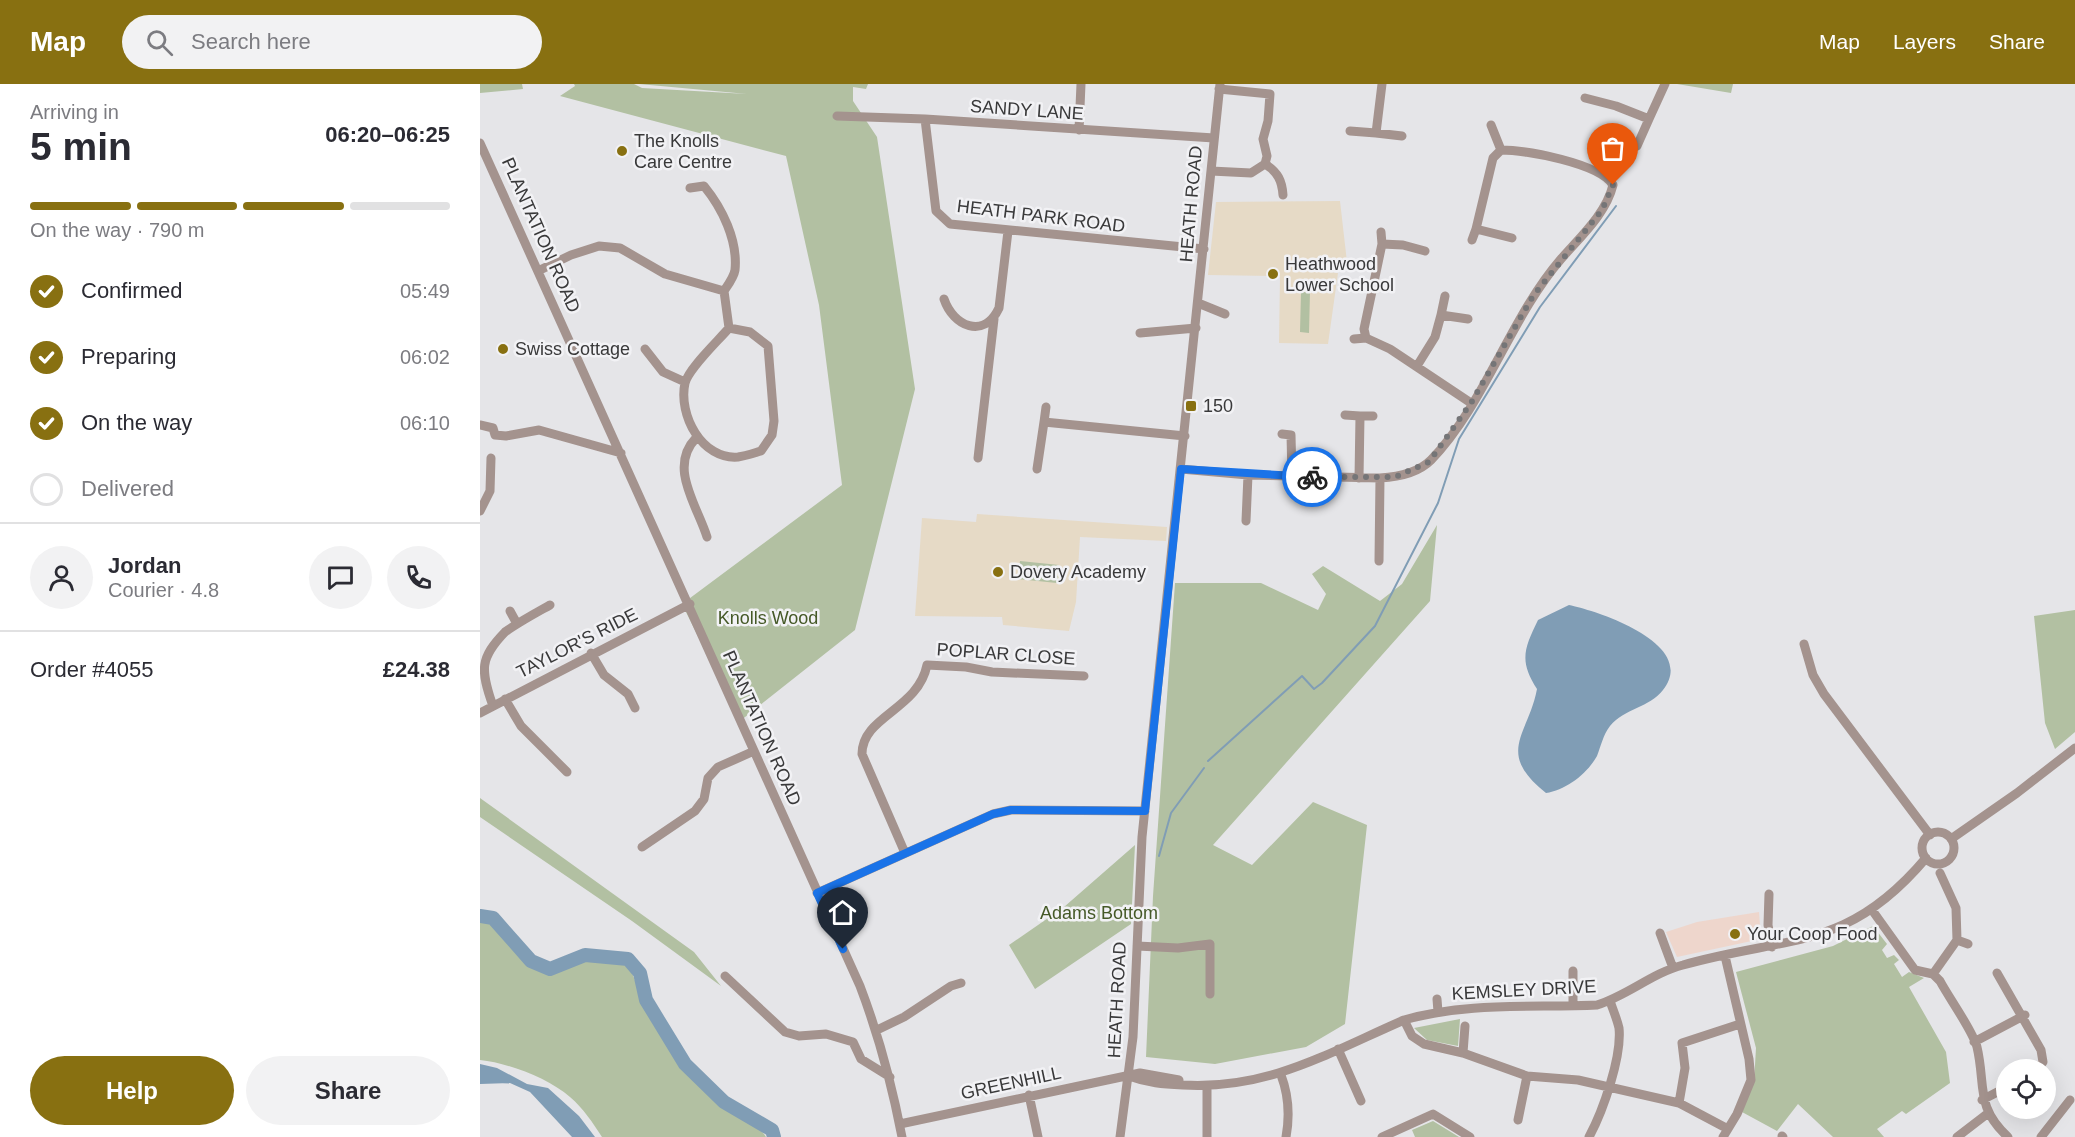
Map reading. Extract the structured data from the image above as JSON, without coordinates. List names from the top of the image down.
{
  "streets": {
    "street": [
      "SANDY LANE",
      "HEATH ROAD",
      "HEATH PARK ROAD",
      "PLANTATION ROAD",
      "TAYLOR'S RIDE",
      "POPLAR CLOSE",
      "KEMSLEY DRIVE",
      "GREENHILL"
    ]
  },
  "crossings": [
    ["SANDY LANE", "HEATH ROAD"],
    ["SANDY LANE", "HEATH PARK ROAD"],
    ["HEATH ROAD", "HEATH PARK ROAD"],
    ["HEATH ROAD", "KEMSLEY DRIVE"],
    ["HEATH ROAD", "GREENHILL"],
    ["PLANTATION ROAD", "TAYLOR'S RIDE"],
    ["PLANTATION ROAD", "GREENHILL"],
    ["KEMSLEY DRIVE", "GREENHILL"]
  ],
  "parks": ["Knolls Wood", "Adams Bottom"],
  "places": {
    "other": [
      "The Knolls Care Centre",
      "Heathwood Lower School",
      "Swiss Cottage",
      "Dovery Academy",
      "Your Coop Food"
    ],
    "transit": ["150"]
  },
  "page": {
    "header": "Map",
    "search": "Search here",
    "nav": ["Map", "Layers", "Share"],
    "heading": ["5 min", "Arriving in", "06:20–06:25"],
    "panel": [
      "Jordan",
      "Courier · 4.8",
      "Order #4055",
      "£24.38"
    ],
    "bar": "On the way · 790 m",
    "list": [
      ["Confirmed", "05:49"],
      ["Preparing", "06:02"],
      ["On the way", "06:10"],
      "Delivered"
    ],
    "buttons": ["Help", "Share"]
  }
}
